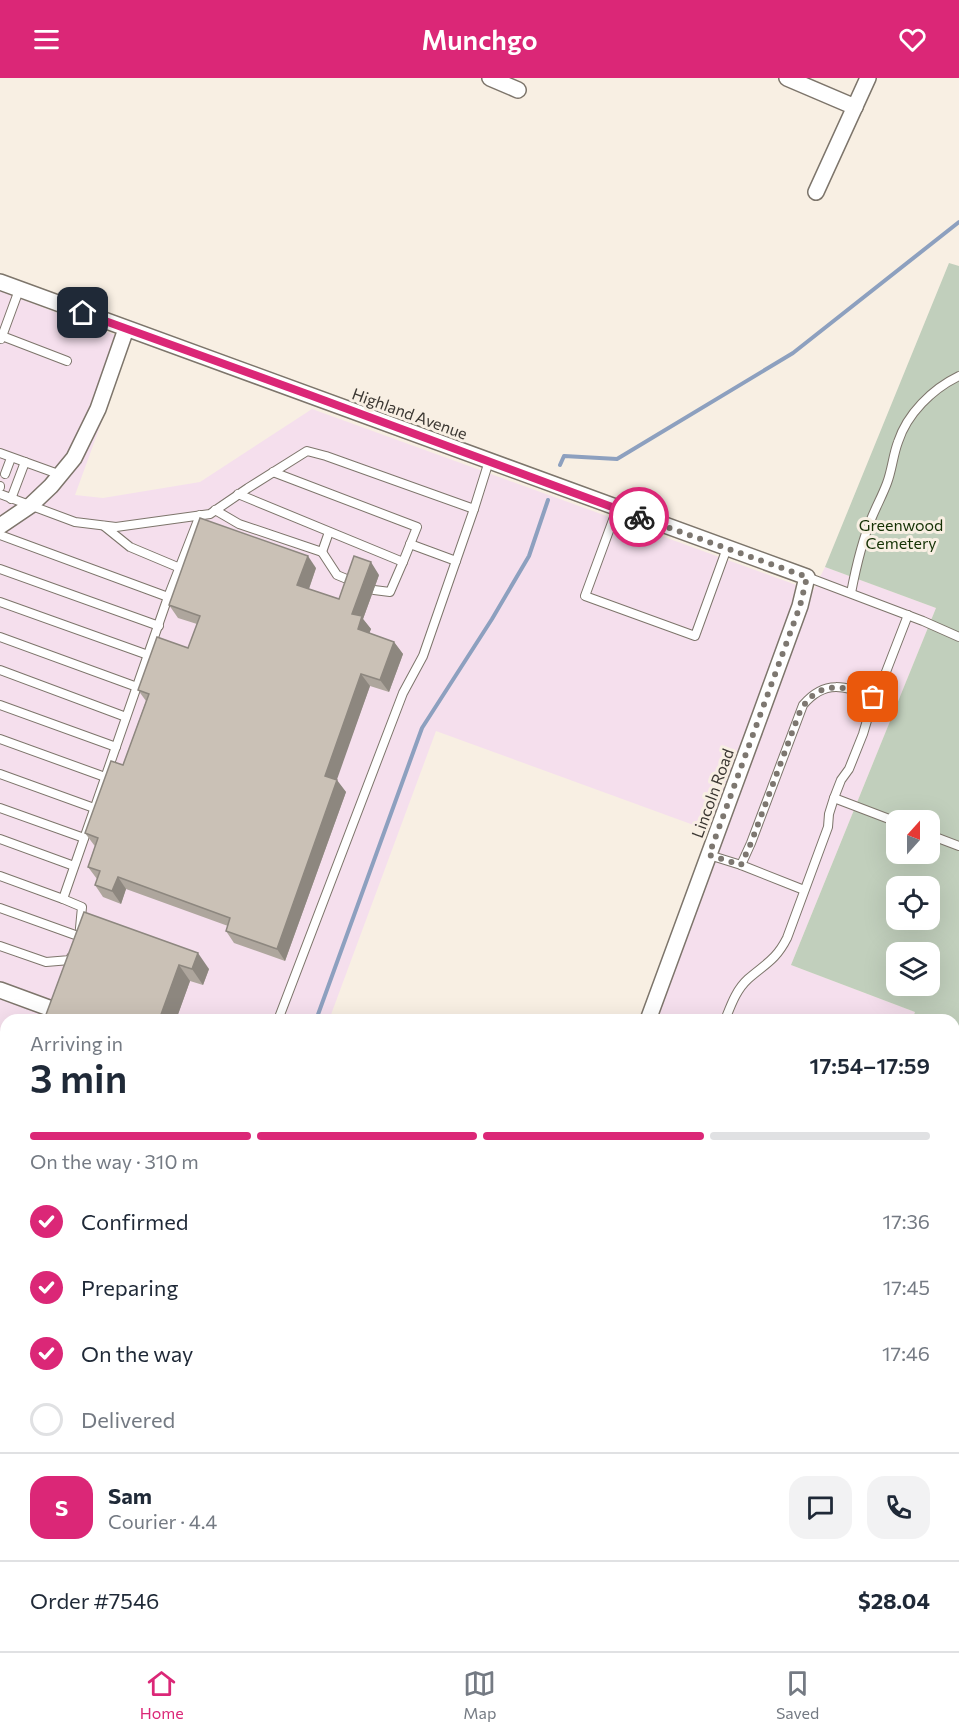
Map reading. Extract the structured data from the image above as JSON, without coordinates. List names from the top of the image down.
{
  "streets": {
    "street": ["Highland Avenue", "Lincoln Road"]
  },
  "crossings": [
    ["Highland Avenue", "Lincoln Road"]
  ],
  "parks": ["Greenwood Cemetery"],
  "north": "top",
  "page": {
    "header": "Munchgo",
    "heading": ["3 min", "Arriving in", "17:54–17:59"],
    "panel": [
      "Sam",
      "Courier · 4.4",
      "Order #7546",
      "$28.04"
    ],
    "bar": "On the way · 310 m",
    "list": [
      ["Confirmed", "17:36"],
      ["Preparing", "17:45"],
      ["On the way", "17:46"],
      "Delivered"
    ],
    "round": "S",
    "tabs": ["Home", "Map", "Saved"]
  }
}
